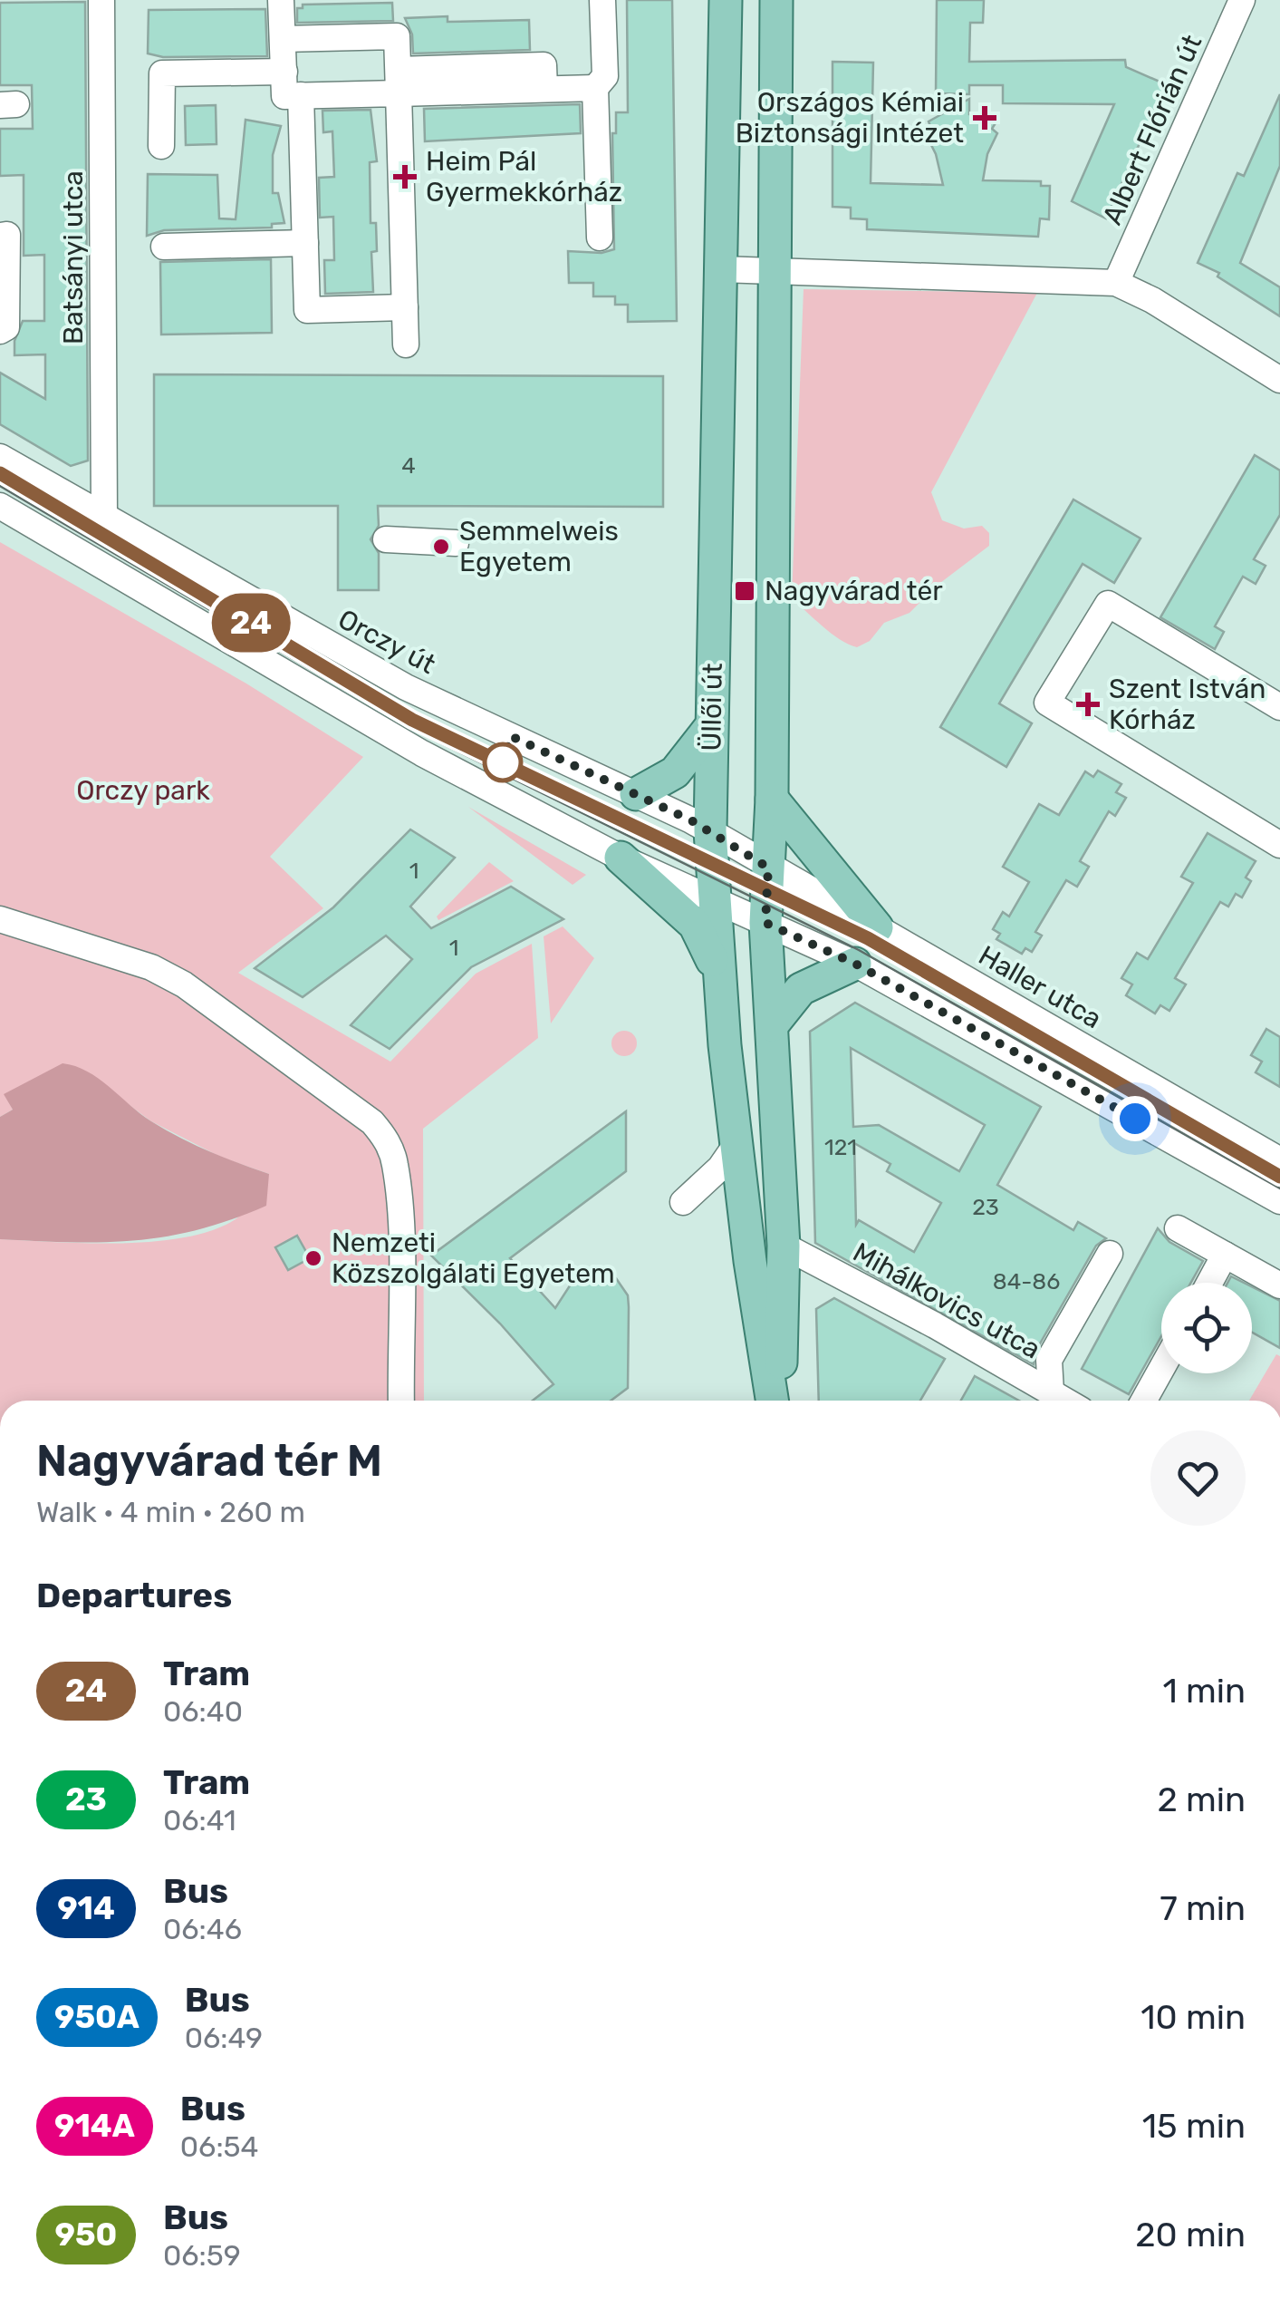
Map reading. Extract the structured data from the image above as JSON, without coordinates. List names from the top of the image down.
{
  "streets": {
    "main road": ["Üllői út"],
    "street": [
      "Albert Flórián út",
      "Batsányi utca",
      "Orczy út",
      "Haller utca",
      "Mihálkovics utca"
    ]
  },
  "crossings": [
    ["Batsányi utca", "Orczy út"],
    ["Orczy út", "Üllői út"],
    ["Orczy út", "Haller utca"],
    ["Üllői út", "Haller utca"],
    ["Üllői út", "Mihálkovics utca"]
  ],
  "parks": ["Orczy park"],
  "places": {
    "health": ["Országos Kémiai Biztonsági Intézet", "Heim Pál Gyermekkórház", "Szent István Kórház"],
    "other": ["Semmelweis Egyetem", "Nemzeti Közszolgálati Egyetem"],
    "transit": ["Nagyvárad tér"]
  },
  "lines": ["tram line 24"],
  "house_numbers": [
    "4",
    "1",
    "1",
    "121",
    "23",
    "84-86"
  ],
  "page": {
    "on_map": "24",
    "heading": [
      ["Nagyvárad tér M", "Walk · 4 min · 260 m"],
      "Departures"
    ],
    "list": [
      {
        "mark": "24",
        "name": "Tram",
        "note": "06:40",
        "value": "1 min"
      },
      {
        "mark": "23",
        "name": "Tram",
        "note": "06:41",
        "value": "2 min"
      },
      {
        "mark": "914",
        "name": "Bus",
        "note": "06:46",
        "value": "7 min"
      },
      {
        "mark": "950A",
        "name": "Bus",
        "note": "06:49",
        "value": "10 min"
      },
      {
        "mark": "914A",
        "name": "Bus",
        "note": "06:54",
        "value": "15 min"
      },
      {
        "mark": "950",
        "name": "Bus",
        "note": "06:59",
        "value": "20 min"
      }
    ]
  }
}
